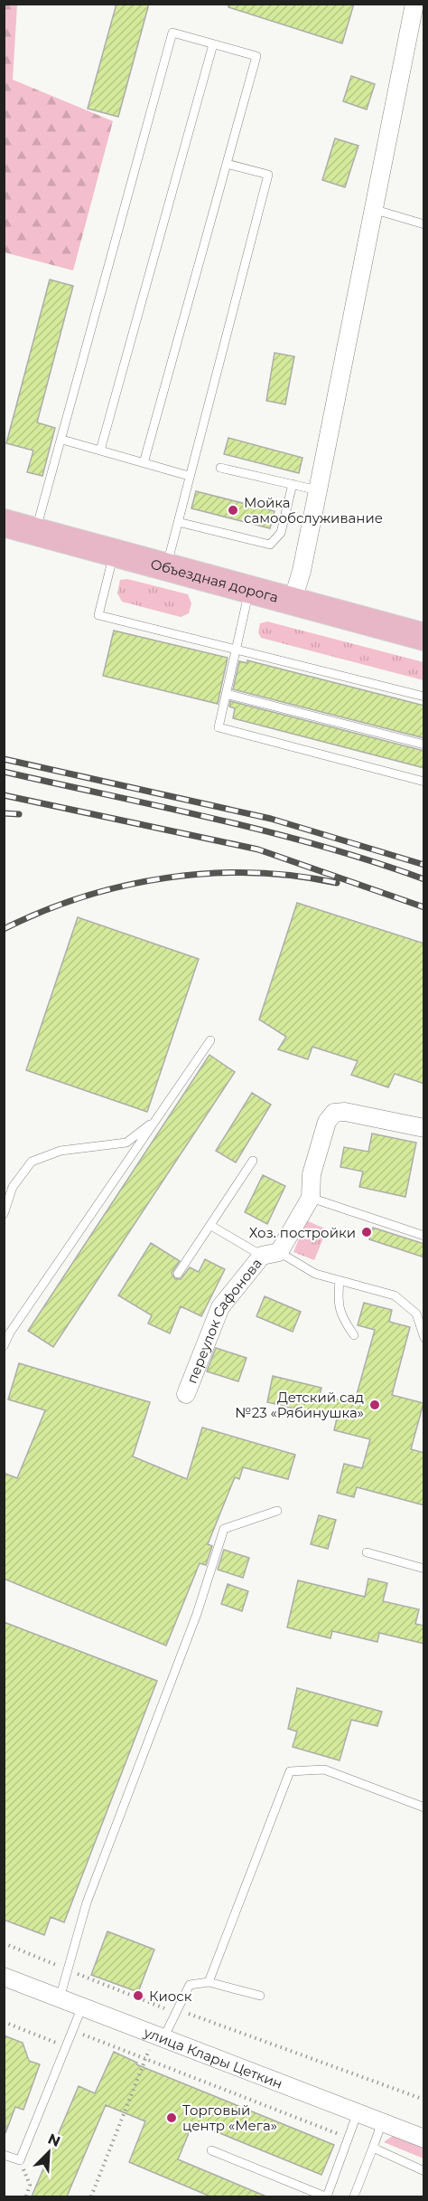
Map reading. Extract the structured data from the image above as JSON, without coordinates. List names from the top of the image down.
{
  "streets": {
    "main road": ["Объездная дорога"],
    "street": ["переулок Сафонова", "улица Клары Цеткин"]
  },
  "places": [
    "Мойка самообслуживание",
    "Хоз. постройки",
    "Детский сад №23 «Рябинушка»",
    "Киоск",
    "Торговый центр «Мега»"
  ],
  "north": "top right"
}
